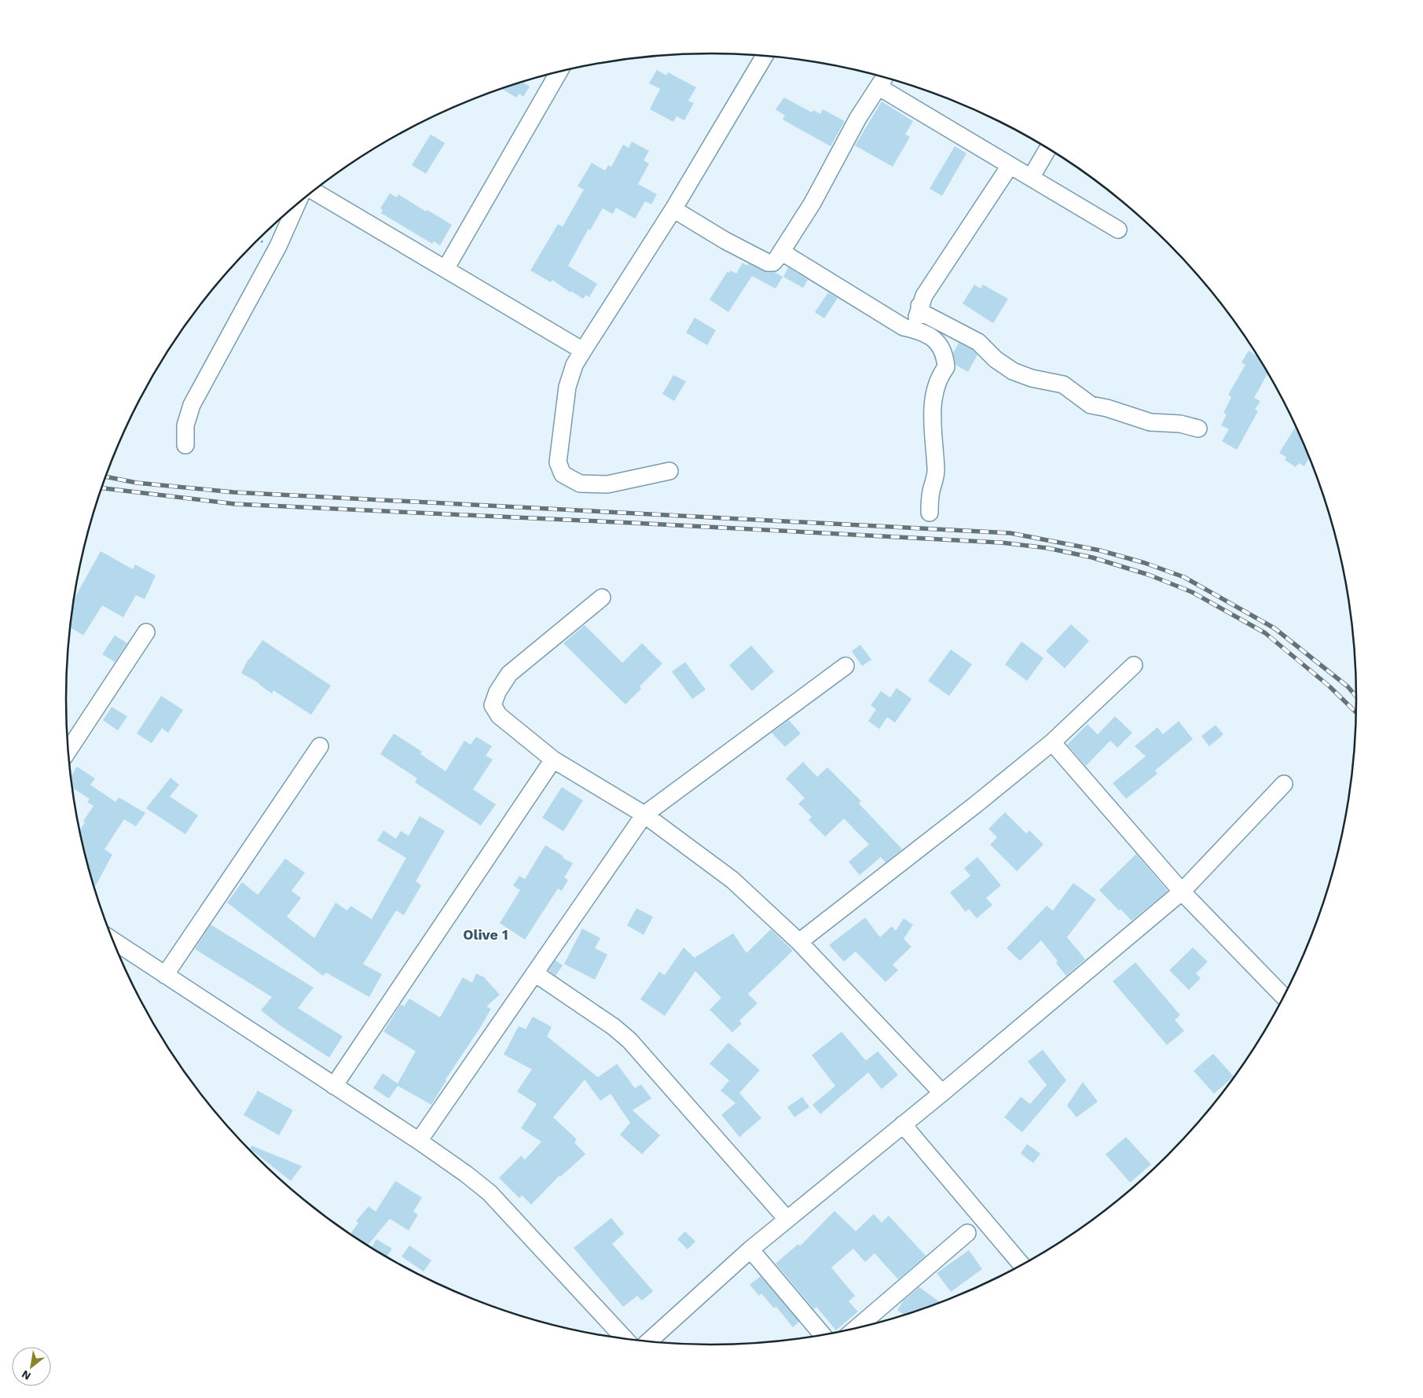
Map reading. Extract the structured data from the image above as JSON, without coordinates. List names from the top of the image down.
{
  "districts": ["Olive 1"],
  "north": "bottom left"
}
